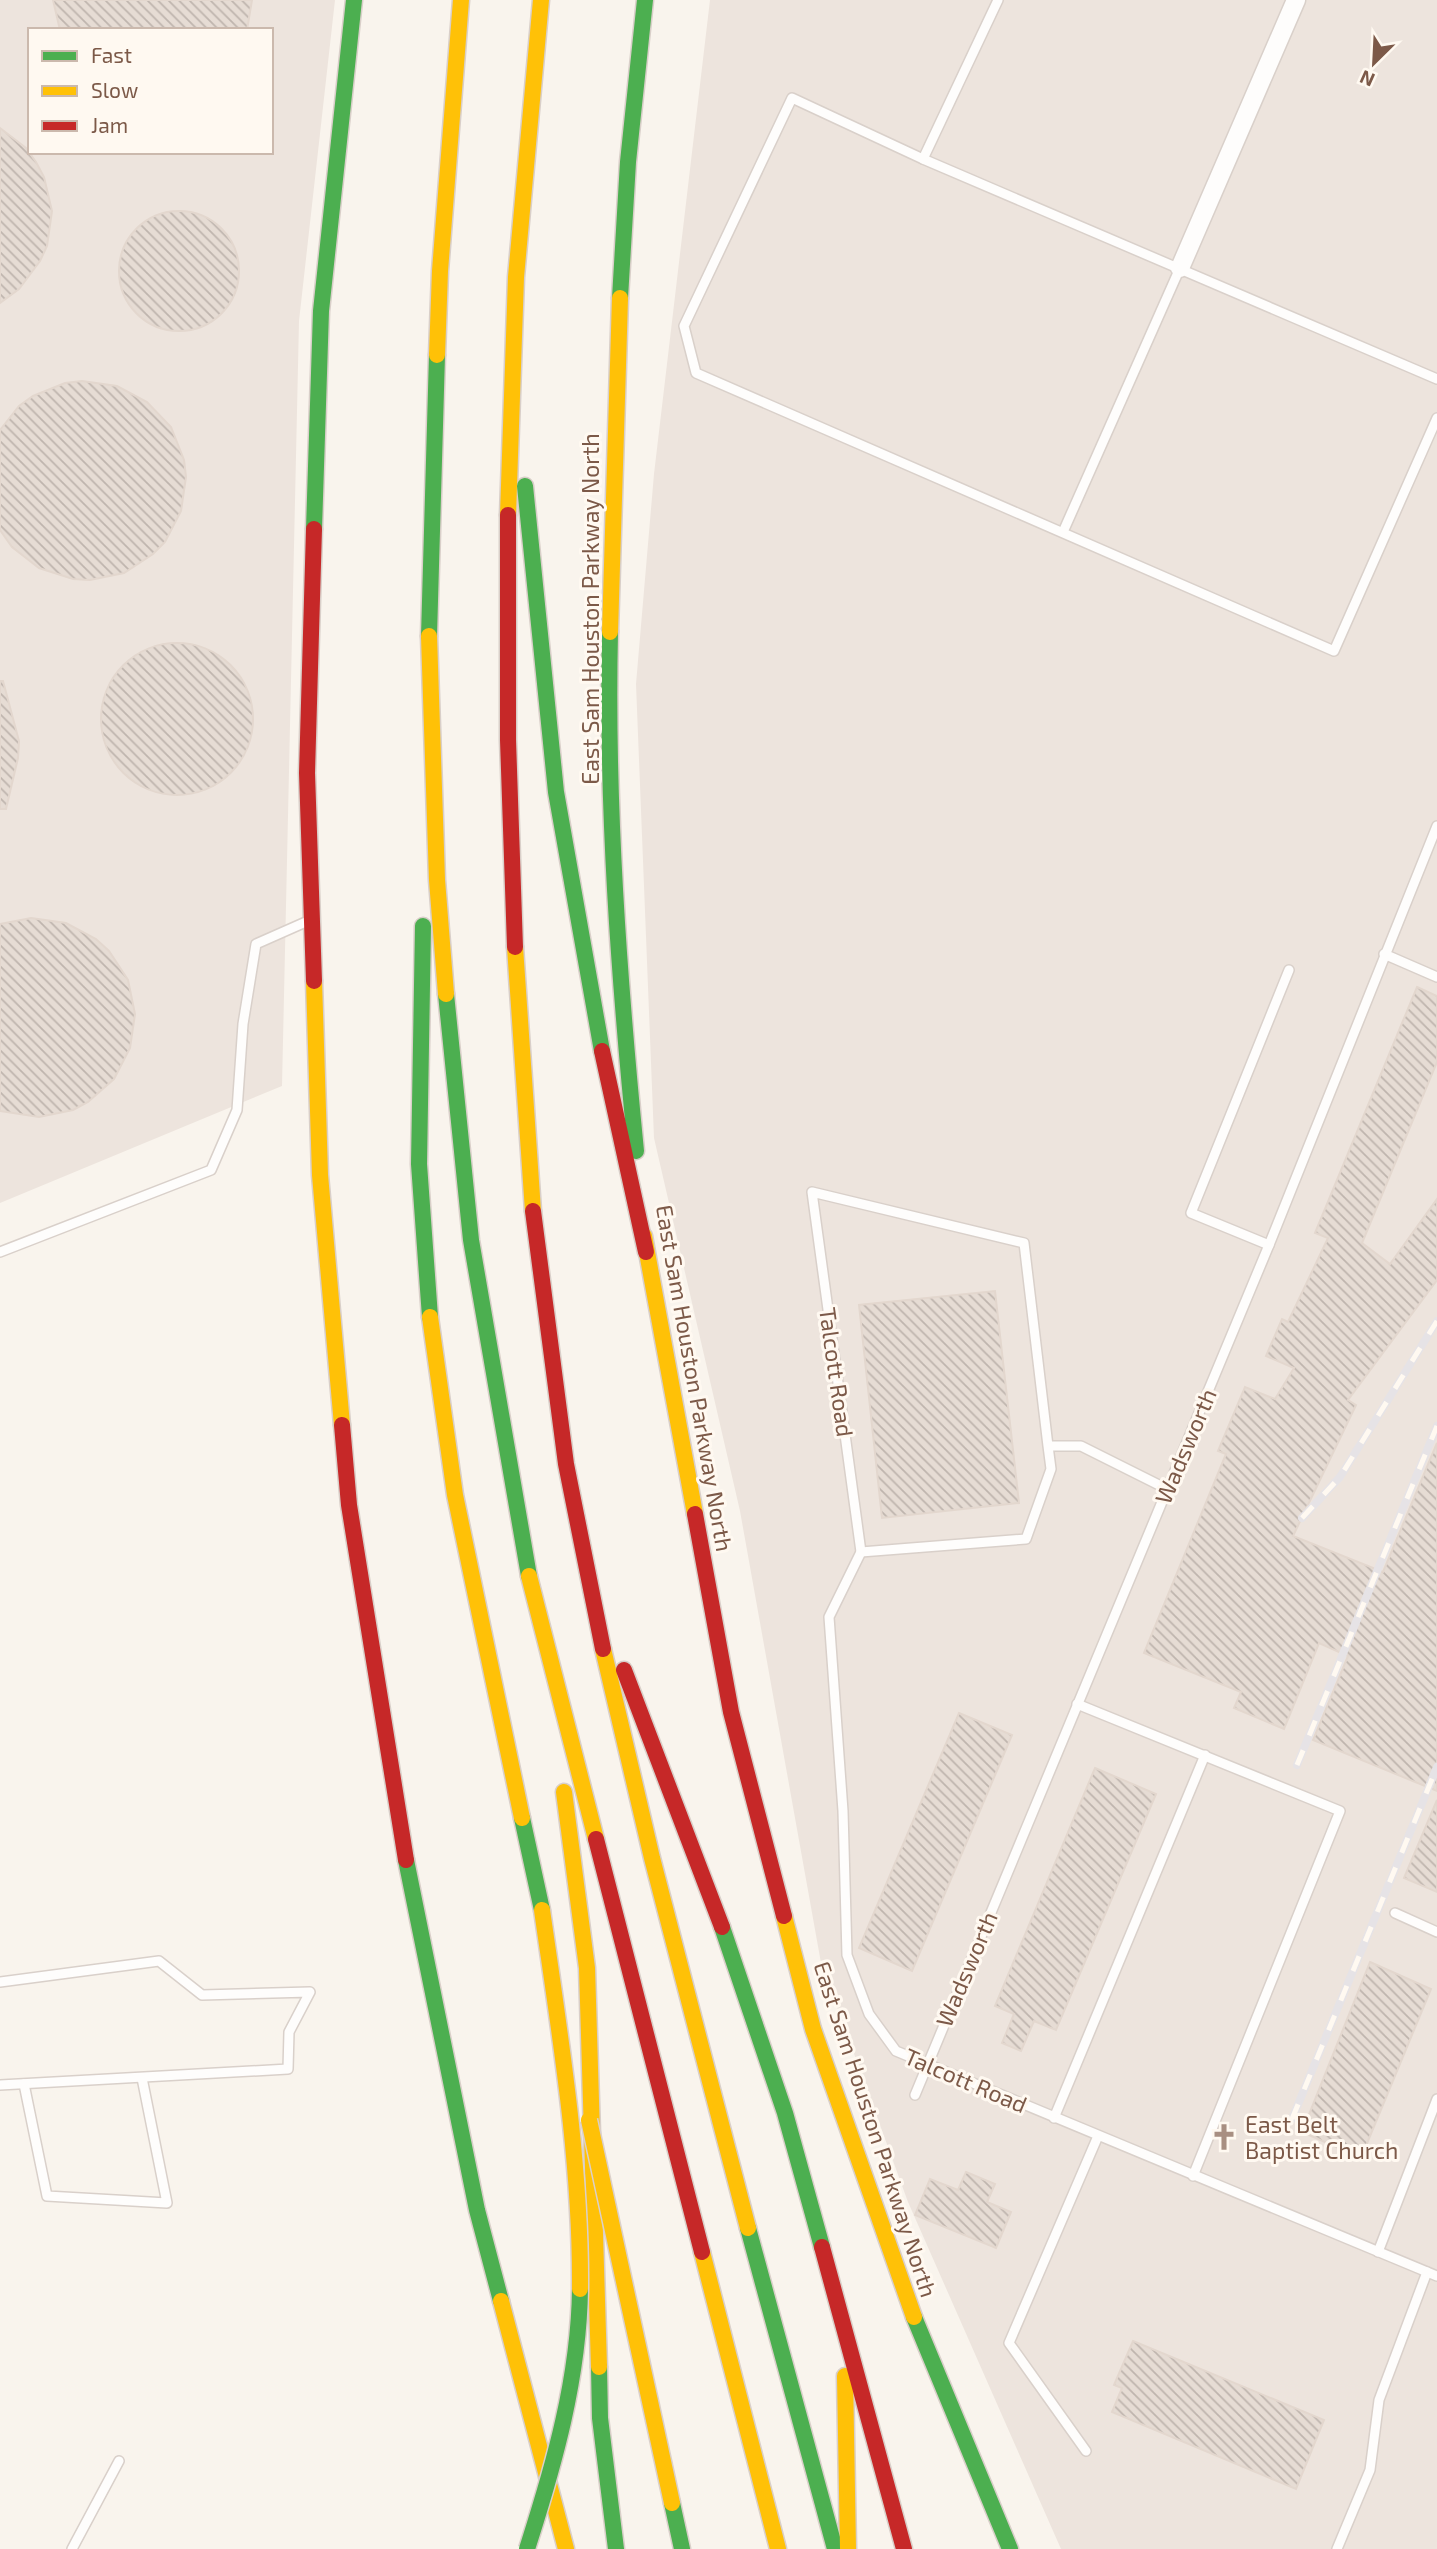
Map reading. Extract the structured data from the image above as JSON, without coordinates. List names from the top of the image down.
{
  "streets": {
    "main road": ["East Sam Houston Parkway North"],
    "lane": ["Talcott Road", "Wadsworth"]
  },
  "crossings": [
    ["Talcott Road", "Wadsworth"]
  ],
  "places": {
    "church": ["East Belt Baptist Church"]
  },
  "legend": ["Fast", "Slow", "Jam"],
  "north": "bottom left"
}
